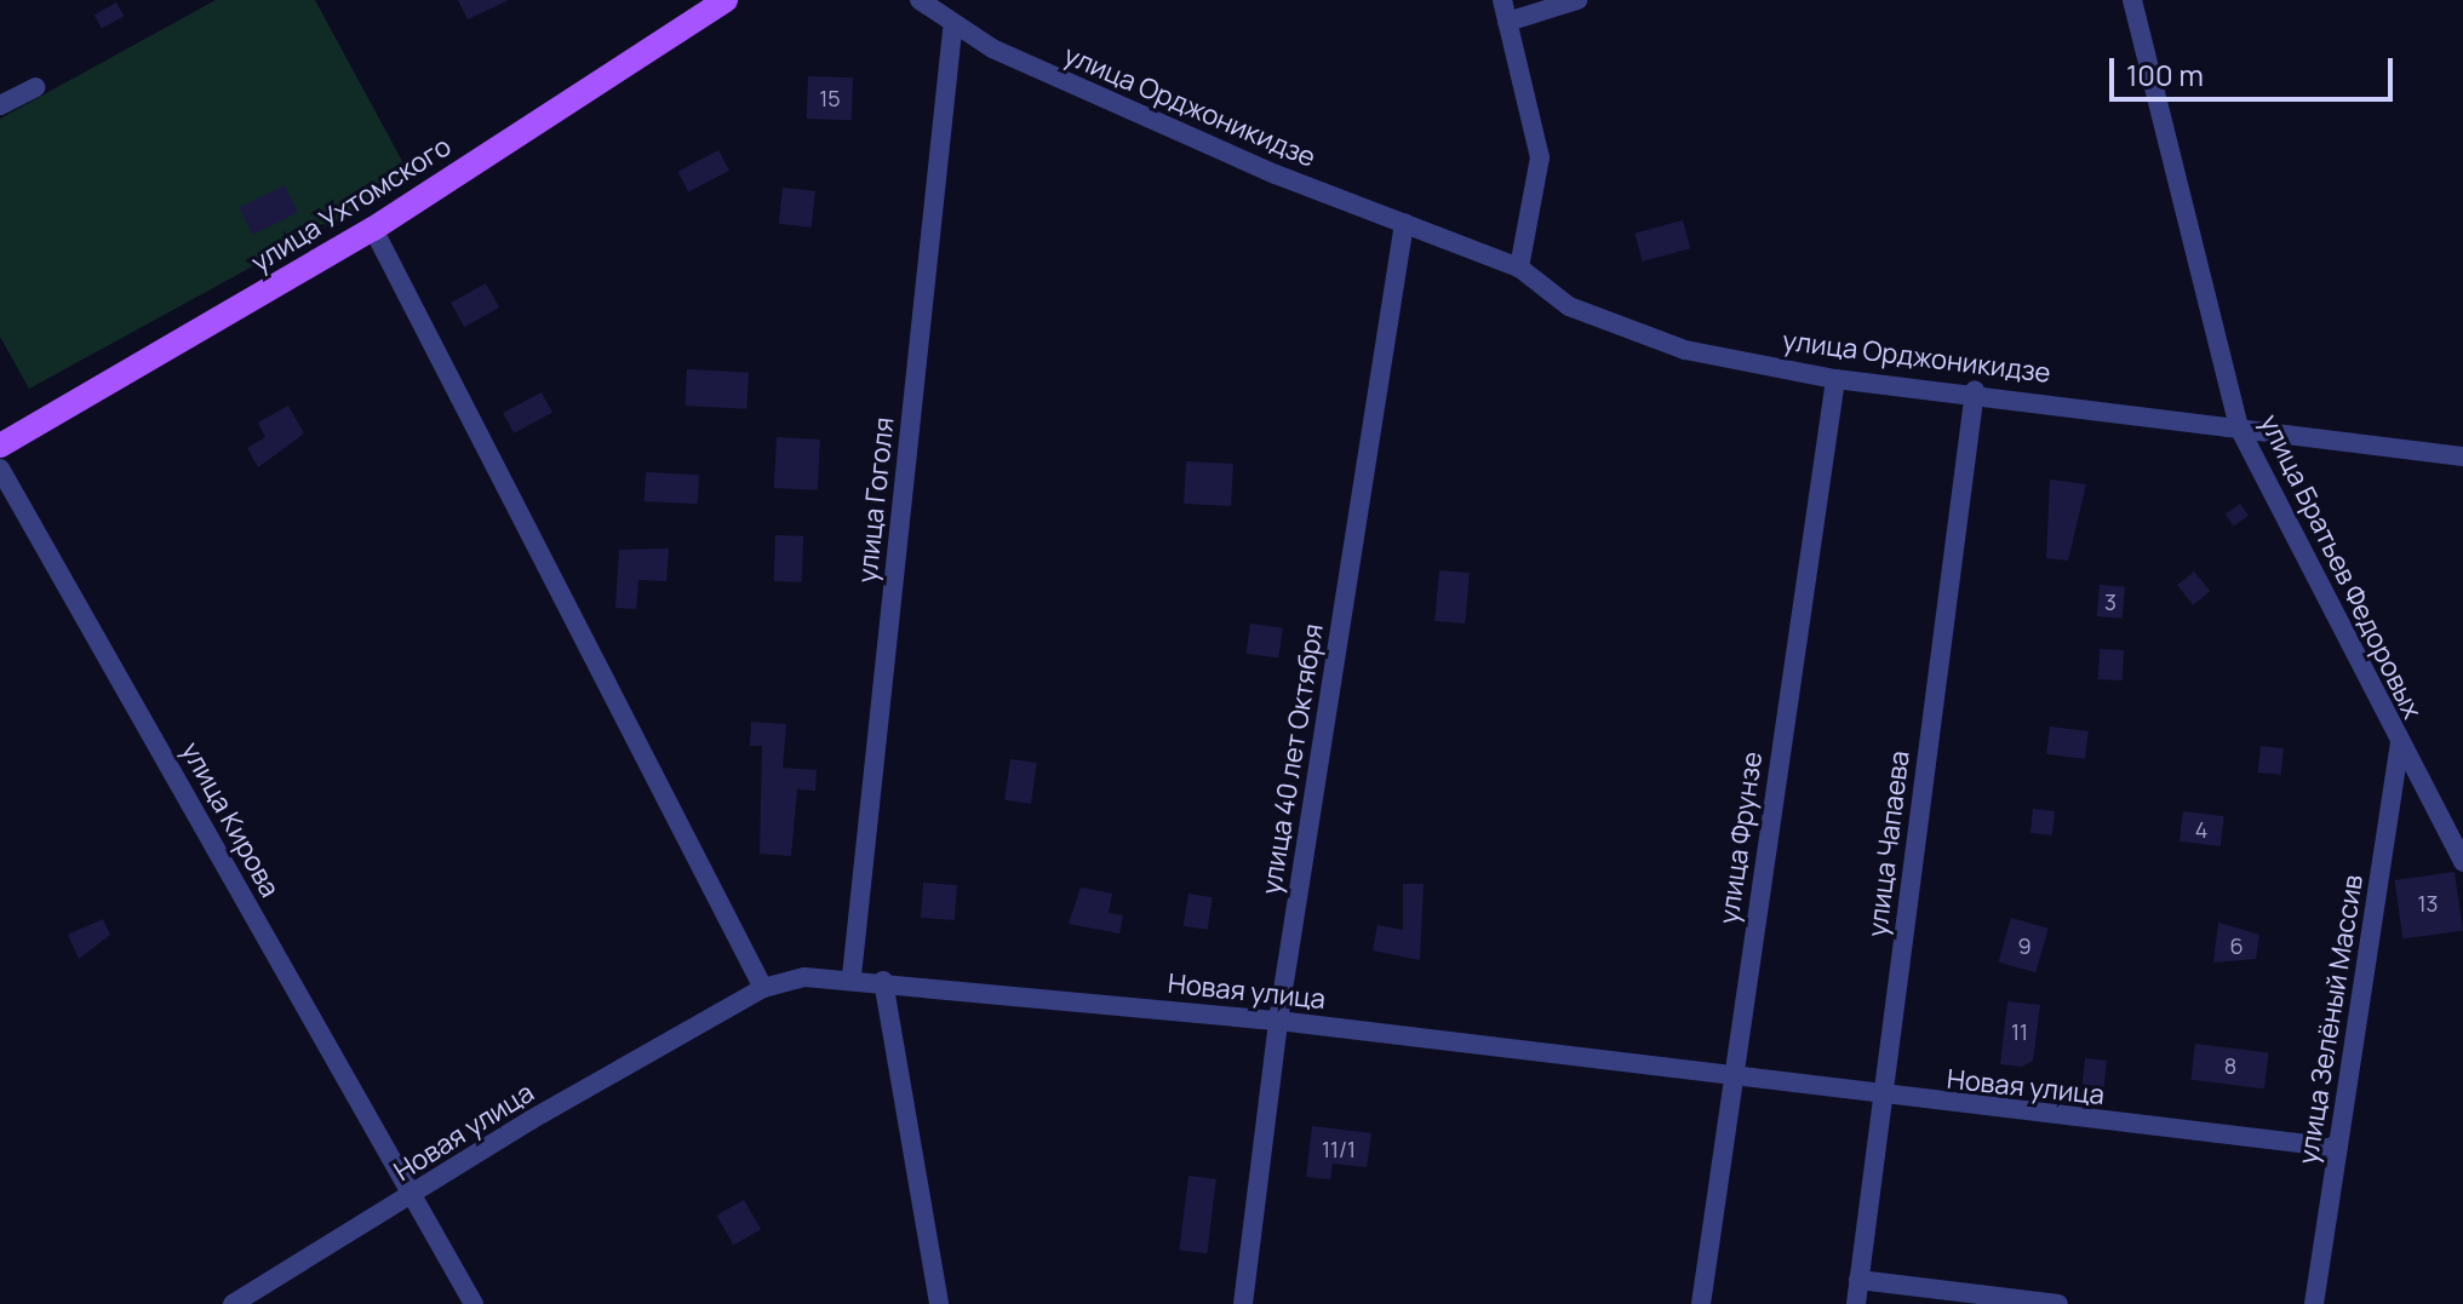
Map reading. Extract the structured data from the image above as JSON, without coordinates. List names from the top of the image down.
{
  "streets": {
    "main road": ["улица Ухтомского"],
    "street": [
      "улица Орджоникидзе",
      "улица Гоголя",
      "улица Братьев Федоровых",
      "улица 40 лет Октября",
      "улица Кирова",
      "улица Фрунзе",
      "улица Чапаева",
      "Новая улица",
      "улица Зелёный Массив"
    ]
  },
  "crossings": [
    ["улица Орджоникидзе", "улица Гоголя"],
    ["улица Орджоникидзе", "улица Братьев Федоровых"],
    ["улица Орджоникидзе", "улица 40 лет Октября"],
    ["улица Орджоникидзе", "улица Фрунзе"],
    ["улица Орджоникидзе", "улица Чапаева"],
    ["улица Гоголя", "Новая улица"],
    ["улица Братьев Федоровых", "улица Зелёный Массив"],
    ["улица 40 лет Октября", "Новая улица"],
    ["улица Кирова", "Новая улица"],
    ["улица Фрунзе", "Новая улица"],
    ["улица Чапаева", "Новая улица"],
    ["Новая улица", "улица Зелёный Массив"]
  ],
  "house_numbers": [
    "15",
    "3",
    "4",
    "13",
    "9",
    "6",
    "11",
    "8",
    "11/1"
  ],
  "scale_bar": "100 m"
}
